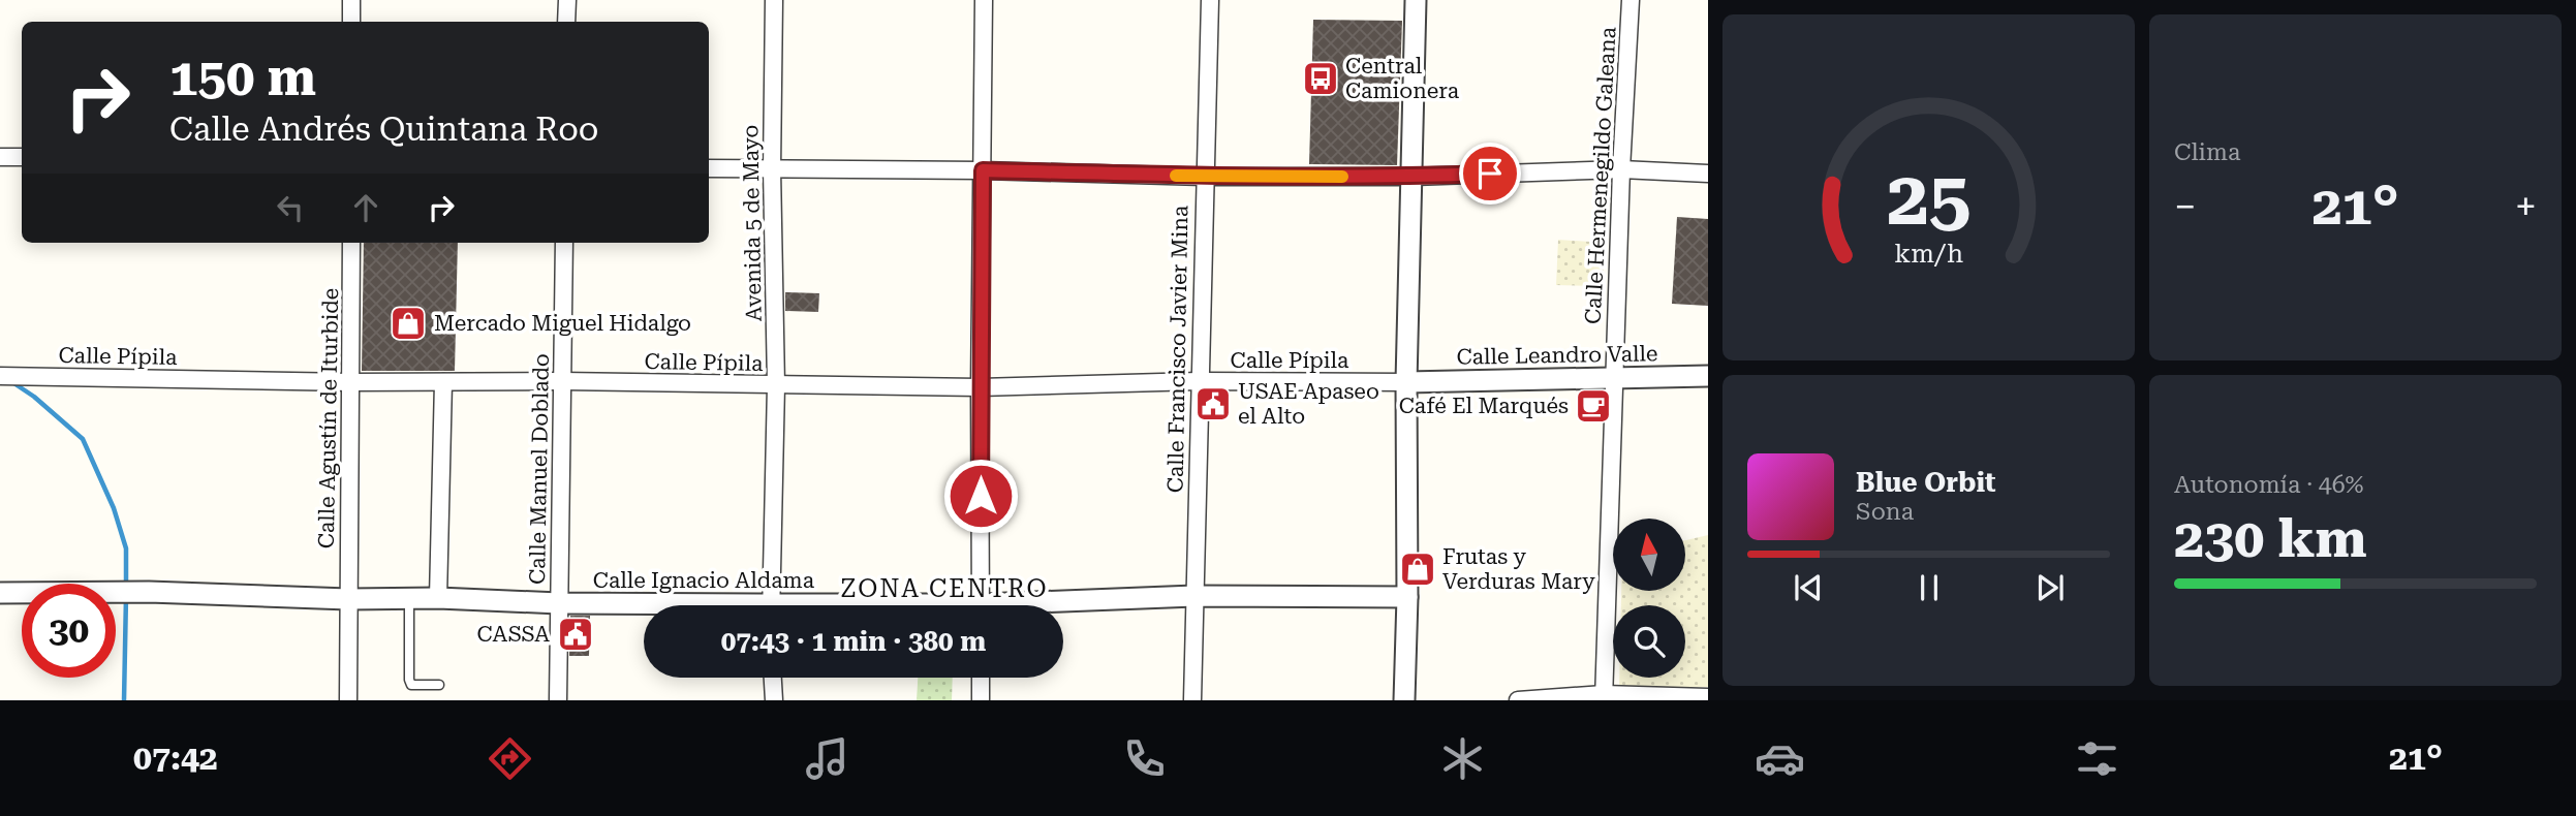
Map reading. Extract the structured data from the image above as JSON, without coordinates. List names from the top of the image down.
{
  "streets": {
    "street": [
      "Calle Hermenegildo Galeana",
      "Avenida 5 de Mayo",
      "Calle Francisco Javier Mina",
      "Calle Leandro Valle",
      "Calle Pípila",
      "Calle Agustín de Iturbide",
      "Calle Manuel Doblado",
      "Calle Ignacio Aldama"
    ]
  },
  "crossings": [
    ["Calle Hermenegildo Galeana", "Calle Leandro Valle"],
    ["Avenida 5 de Mayo", "Calle Pípila"],
    ["Calle Francisco Javier Mina", "Calle Pípila"],
    ["Calle Francisco Javier Mina", "Calle Ignacio Aldama"],
    ["Calle Leandro Valle", "Calle Pípila"],
    ["Calle Pípila", "Calle Agustín de Iturbide"],
    ["Calle Pípila", "Calle Manuel Doblado"],
    ["Calle Agustín de Iturbide", "Calle Ignacio Aldama"],
    ["Calle Manuel Doblado", "Calle Ignacio Aldama"]
  ],
  "districts": ["ZONA CENTRO"],
  "places": {
    "bus stop": ["Central Camionera"],
    "shop": ["Mercado Miguel Hidalgo", "Frutas y Verduras Mary"],
    "public building": ["USAE Apaseo el Alto", "CASSA"],
    "cafe": ["Café El Marqués"]
  },
  "north": "top",
  "page": {
    "tile": [
      "Clima",
      ["Autonomía · 46%", "230 km"]
    ],
    "turn": ["150 m", "Calle Andrés Quintana Roo"],
    "heat": ["−", "21°", "+"],
    "song": ["Blue Orbit", "Sona"],
    "limit": "30",
    "trip": "07:43 · 1 min · 380 m",
    "tabs": ["07:42", "21°"],
    "gauge": ["25", "km/h"]
  }
}
